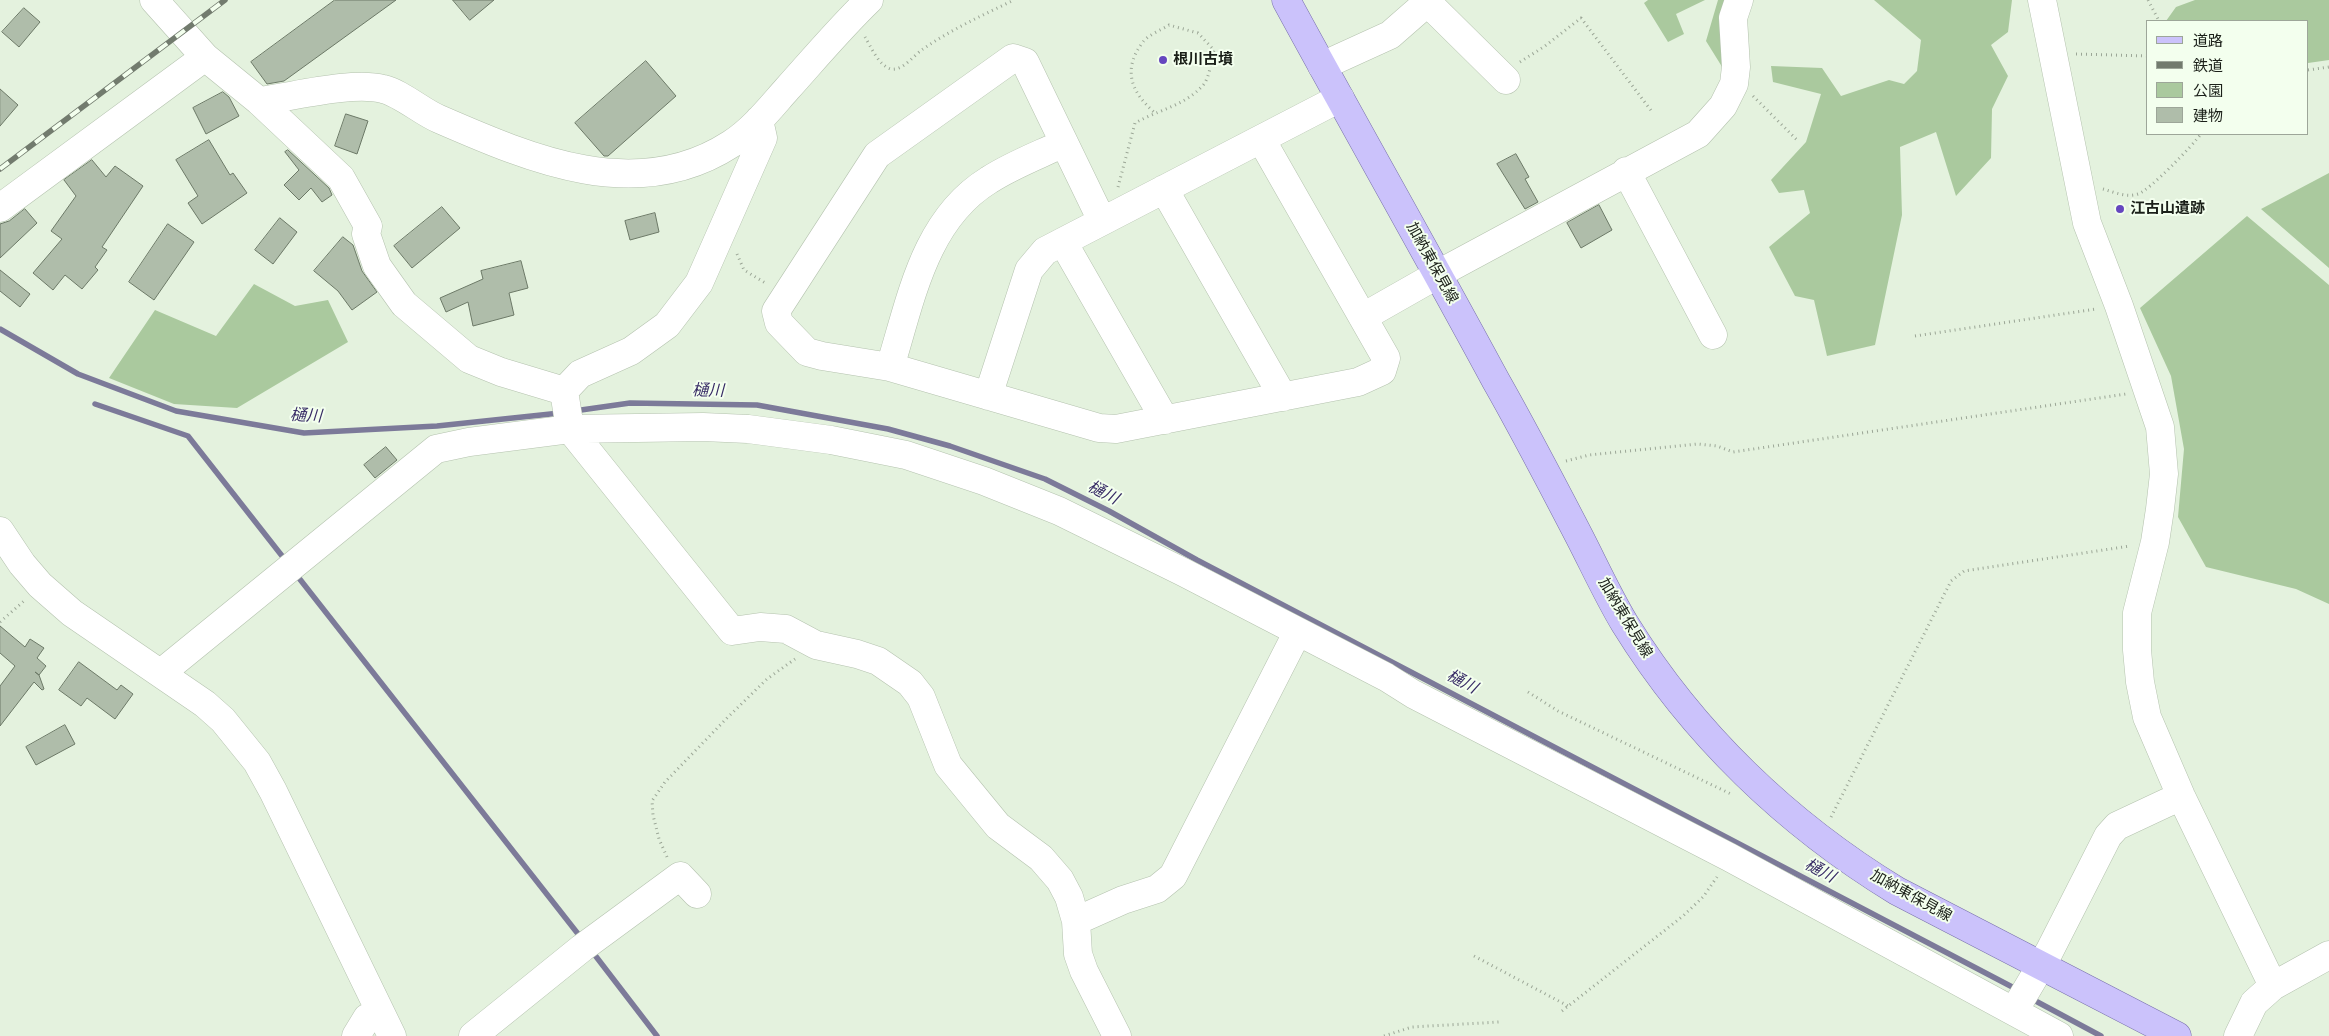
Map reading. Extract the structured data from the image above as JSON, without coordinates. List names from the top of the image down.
{
  "streets": {
    "main road": ["加納東保見線"]
  },
  "water": ["樋川"],
  "places": ["根川古墳", "江古山遺跡"],
  "legend": [
    "道路",
    "鉄道",
    "公園",
    "建物"
  ]
}
